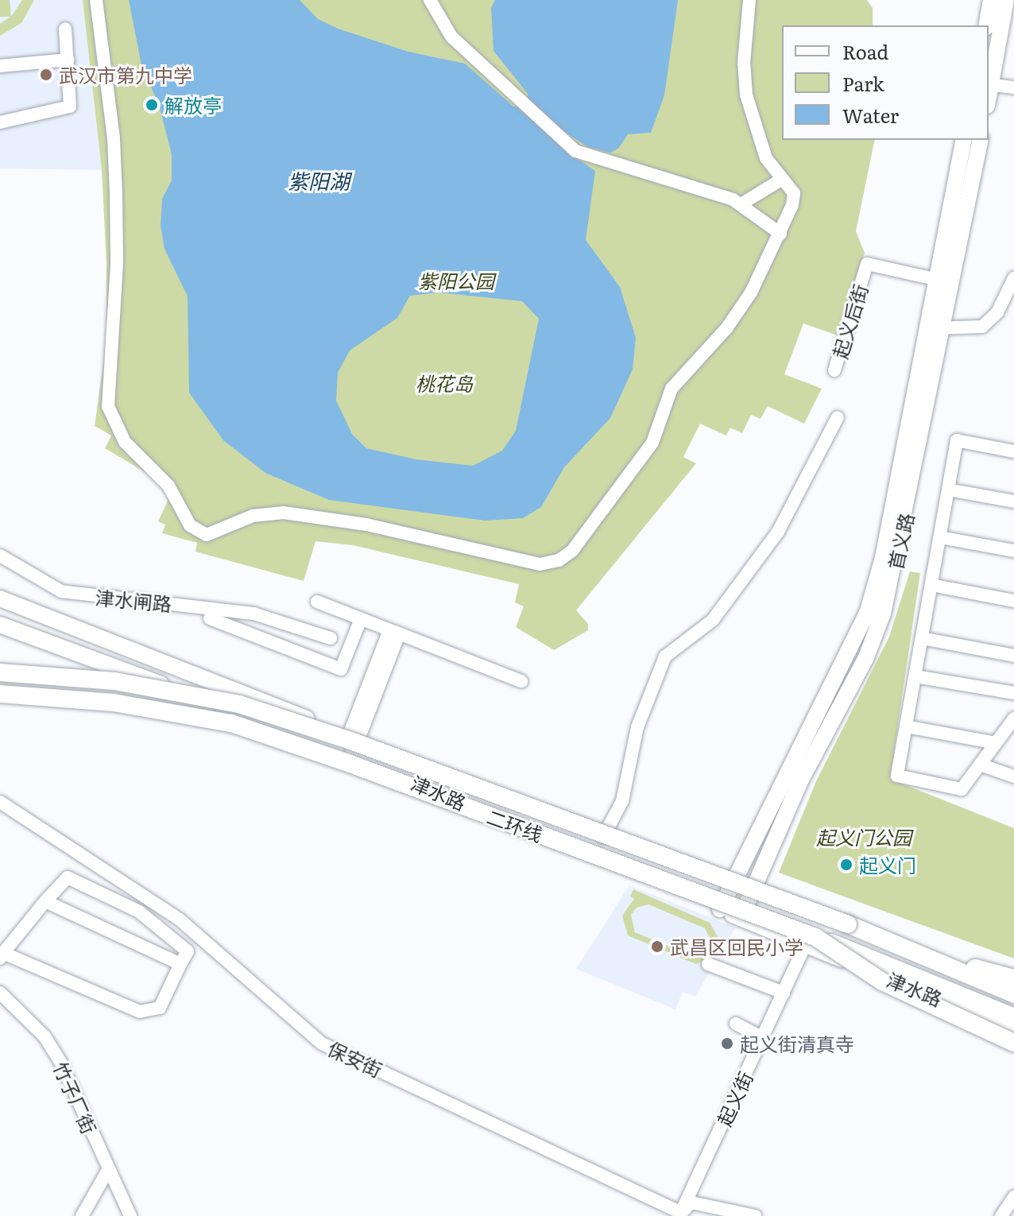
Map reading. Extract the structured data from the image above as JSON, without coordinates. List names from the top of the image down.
{
  "streets": {
    "highway": ["二环线"],
    "main road": ["首义路", "津水路"],
    "street": [
      "起义后街",
      "津水闸路",
      "保安街",
      "竹子厂街",
      "起义街"
    ]
  },
  "crossings": [
    ["起义后街", "首义路"],
    ["首义路", "津水路"],
    ["津水路", "二环线"],
    ["津水路", "起义街"],
    ["二环线", "起义街"],
    ["保安街", "起义街"]
  ],
  "water": ["紫阳湖"],
  "parks": ["紫阳公园", "桃花岛", "起义门公园"],
  "places": [
    "武汉市第九中学",
    "解放亭",
    "起义门",
    "武昌区回民小学",
    "起义街清真寺"
  ],
  "legend": ["Road", "Park", "Water"]
}
